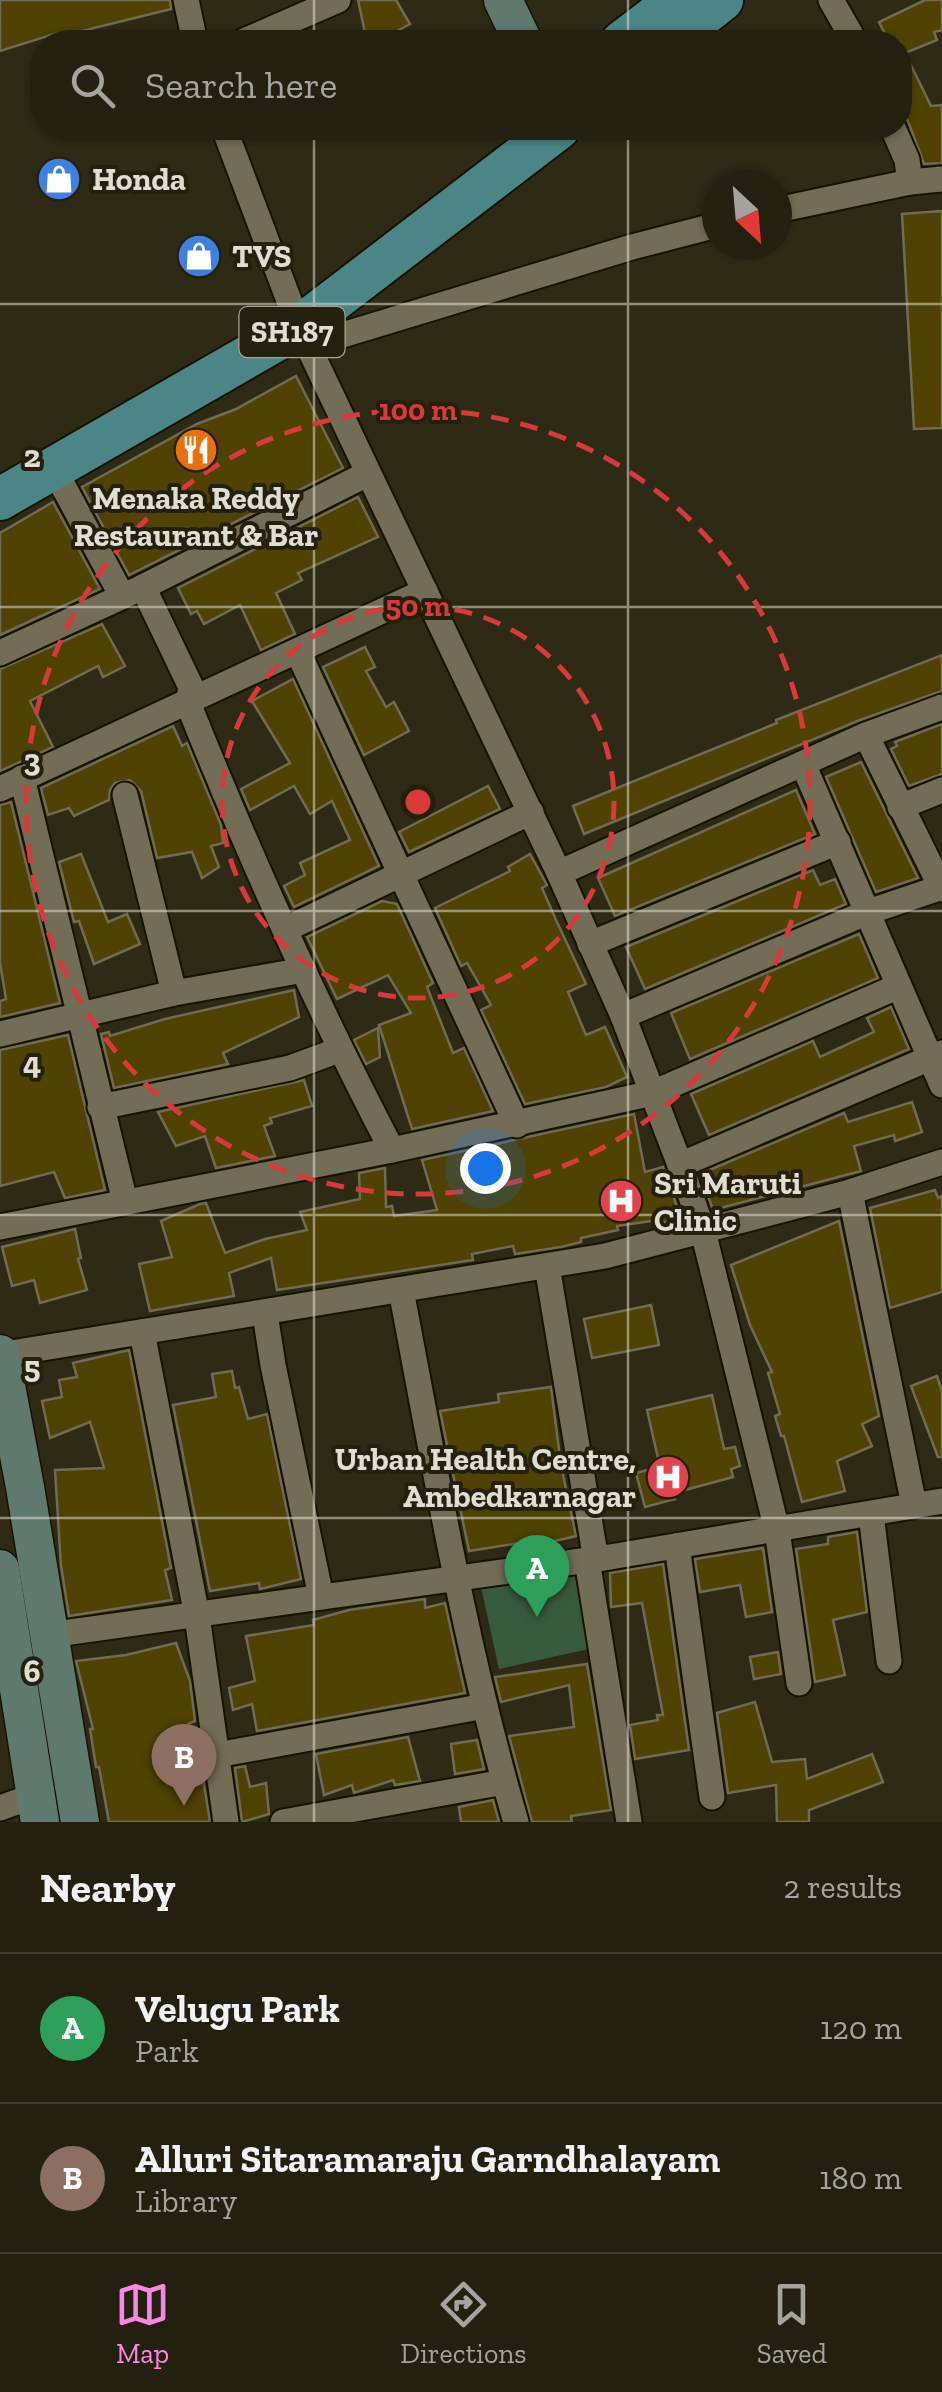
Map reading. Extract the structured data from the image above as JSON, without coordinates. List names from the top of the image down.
{
  "streets": {
    "main road": ["SH187"]
  },
  "places": {
    "shop": ["Honda", "TVS"],
    "restaurant": ["Menaka Reddy Restaurant & Bar"],
    "hospital": ["Sri Maruti Clinic", "Urban Health Centre, Ambedkarnagar"]
  },
  "north": "bottom right",
  "page": {
    "search": "Search here",
    "pins": ["A", "B"],
    "heading": ["Nearby", "2 results"],
    "list": [
      {
        "mark": "A",
        "name": "Velugu Park",
        "note": "Park",
        "value": "120 m"
      },
      {
        "mark": "B",
        "name": "Alluri Sitaramaraju Garndhalayam",
        "note": "Library",
        "value": "180 m"
      }
    ],
    "nav": ["Map", "Directions", "Saved"]
  },
  "grid": {
    "rows": [
      "2",
      "3",
      "4",
      "5",
      "6"
    ]
  },
  "rings": ["100 m", "50 m"]
}
